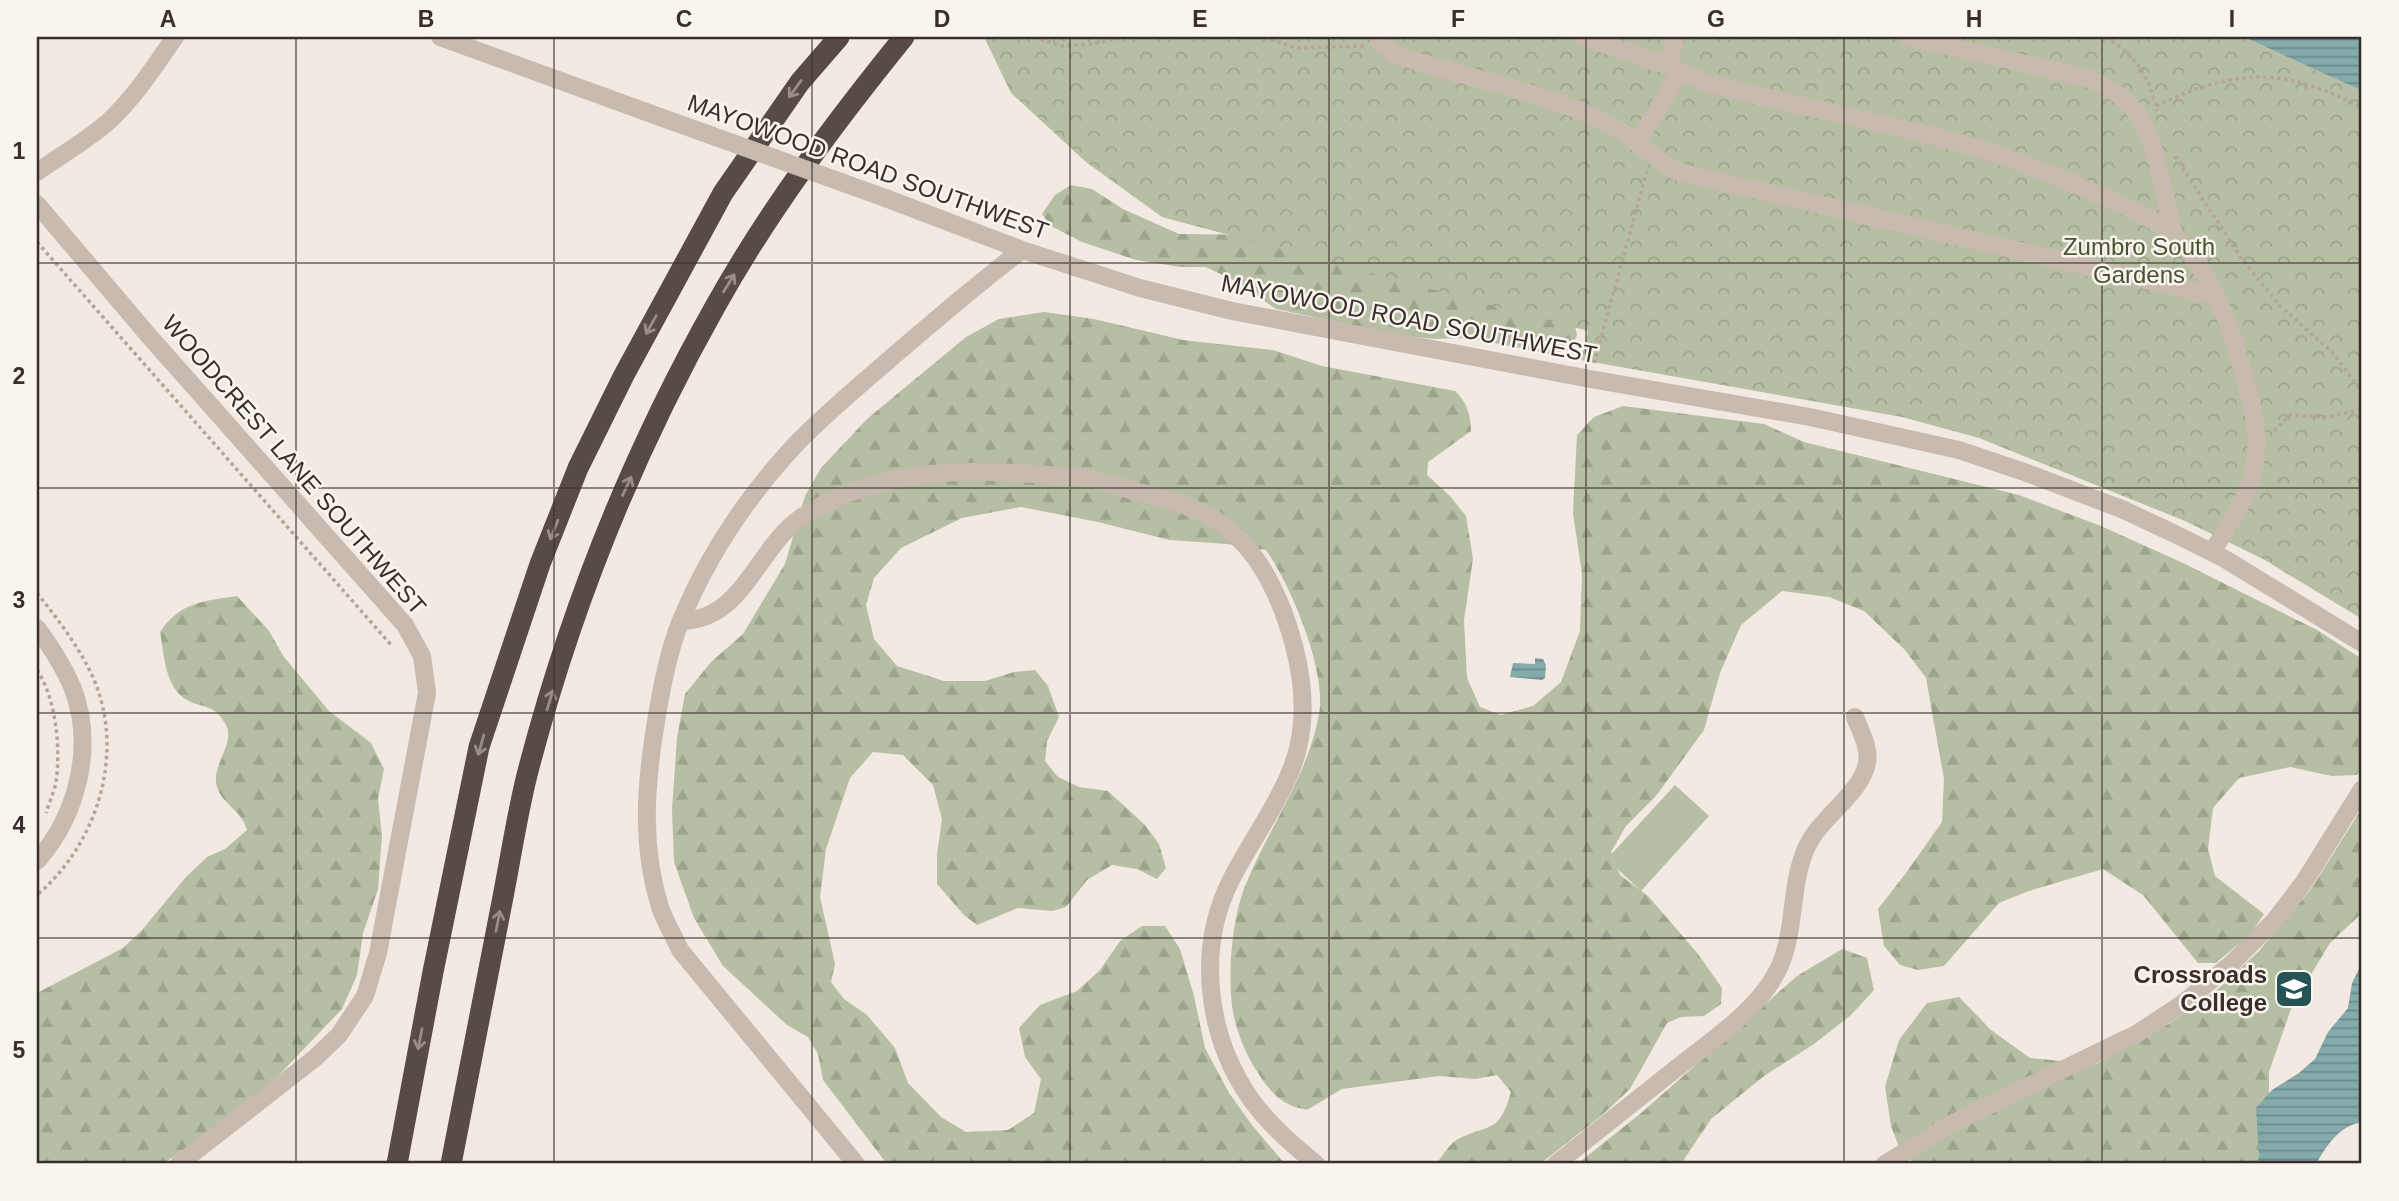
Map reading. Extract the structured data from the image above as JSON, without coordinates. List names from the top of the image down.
{
  "streets": {
    "street": ["MAYOWOOD ROAD SOUTHWEST", "WOODCREST LANE SOUTHWEST"]
  },
  "parks": ["Zumbro South Gardens"],
  "places": {
    "school or university": ["Crossroads College"]
  },
  "grid": {
    "columns": [
      "A",
      "B",
      "C",
      "D",
      "E",
      "F",
      "G",
      "H",
      "I"
    ],
    "rows": [
      "1",
      "2",
      "3",
      "4",
      "5"
    ]
  }
}
